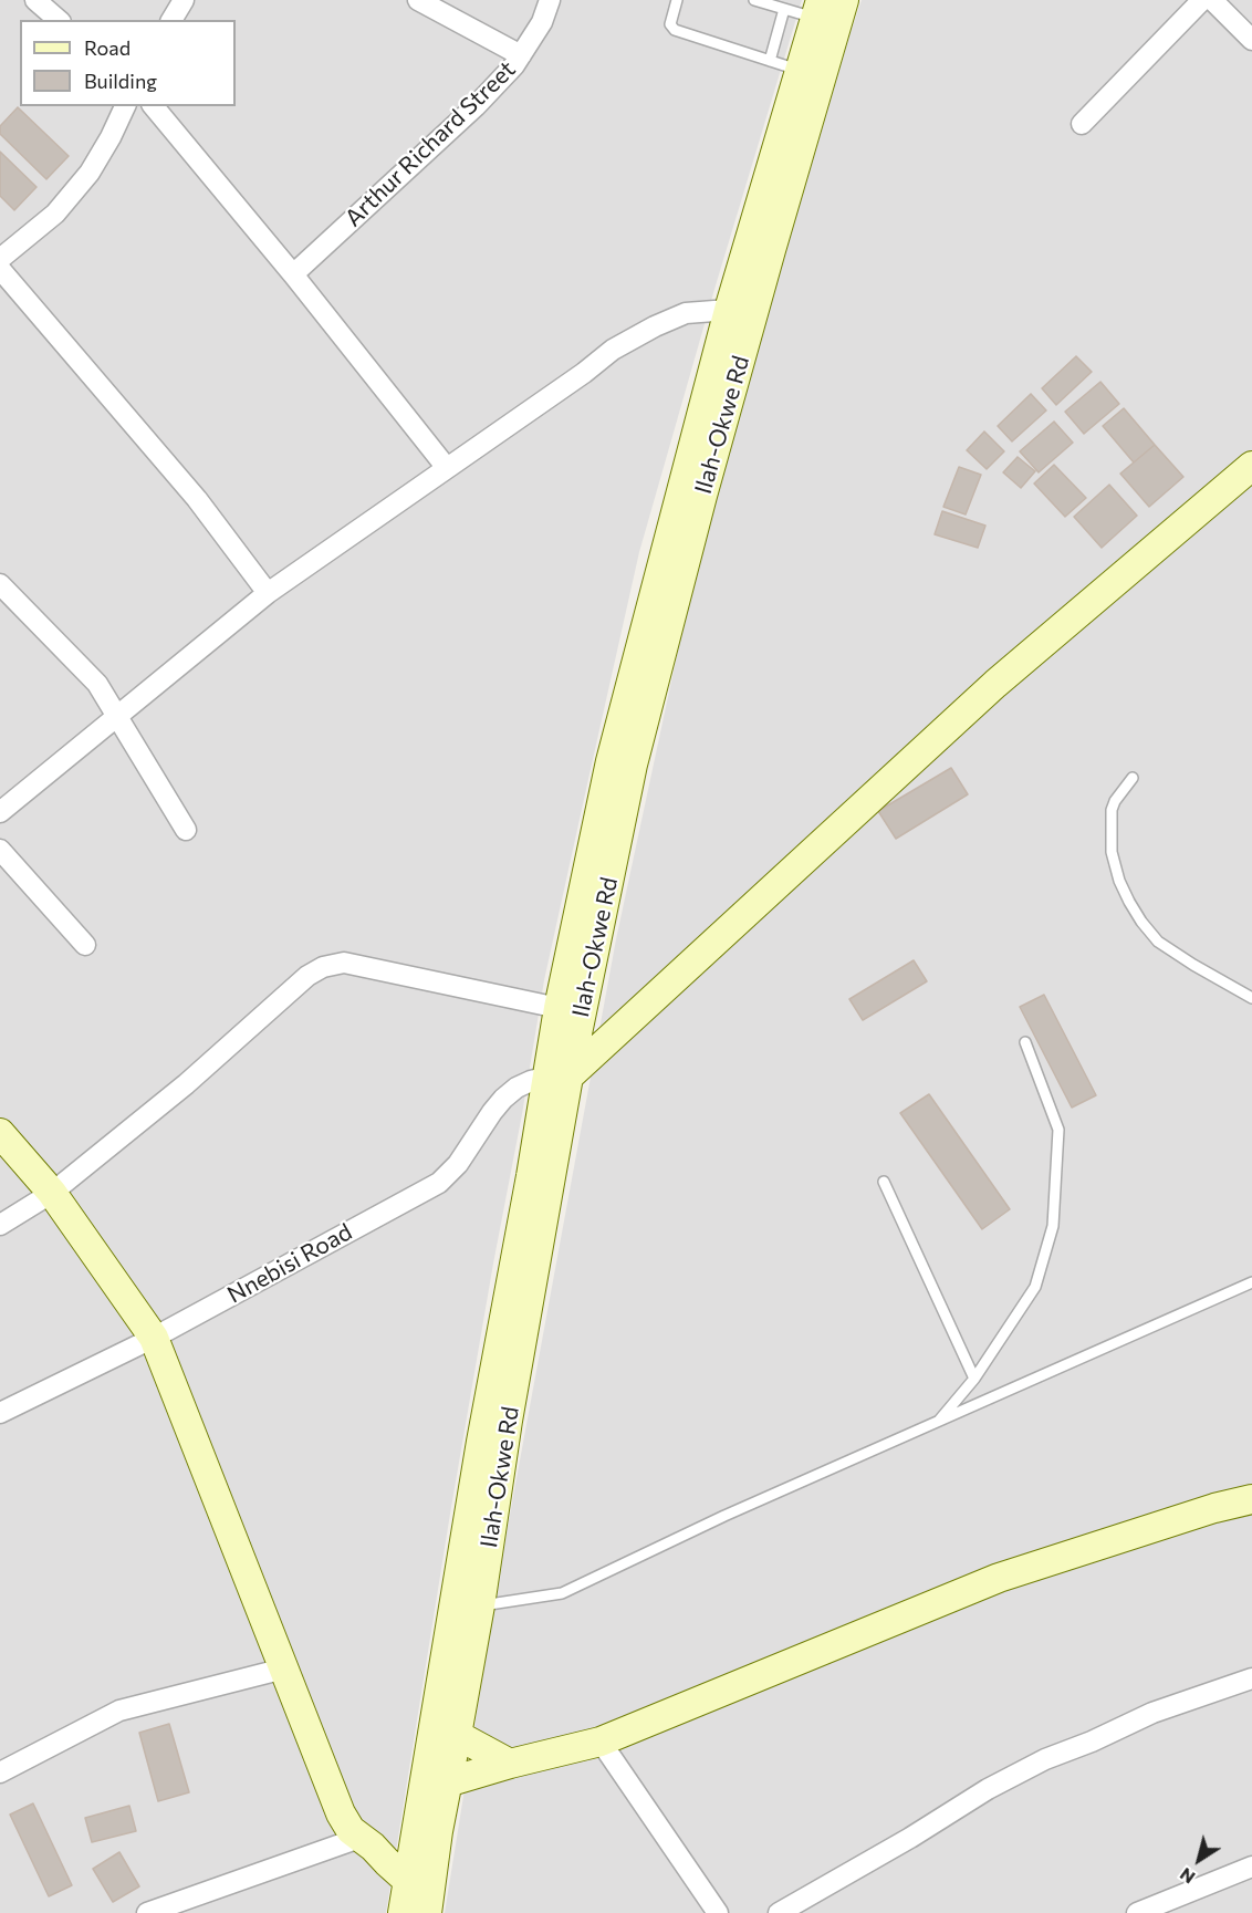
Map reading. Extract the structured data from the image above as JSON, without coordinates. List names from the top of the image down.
{
  "streets": {
    "main road": ["Ilah-Okwe Rd"],
    "street": ["Arthur Richard Street", "Nnebisi Road"]
  },
  "crossings": [
    ["Ilah-Okwe Rd", "Nnebisi Road"]
  ],
  "legend": ["Road", "Building"],
  "north": "bottom left"
}
